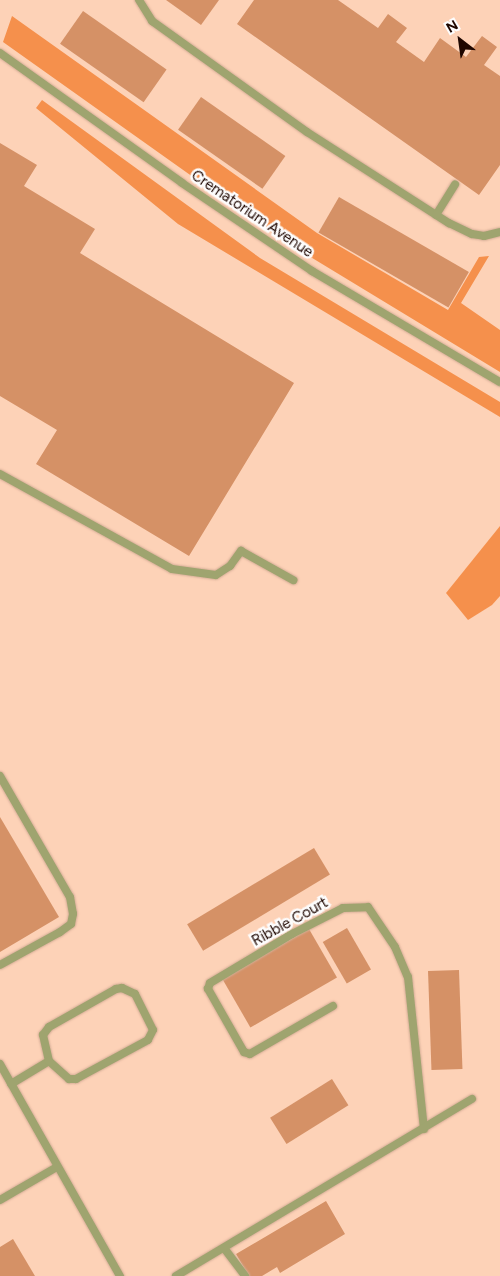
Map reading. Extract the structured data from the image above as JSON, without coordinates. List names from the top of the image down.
{
  "streets": {
    "lane": ["Crematorium Avenue", "Ribble Court"]
  },
  "north": "top left"
}
